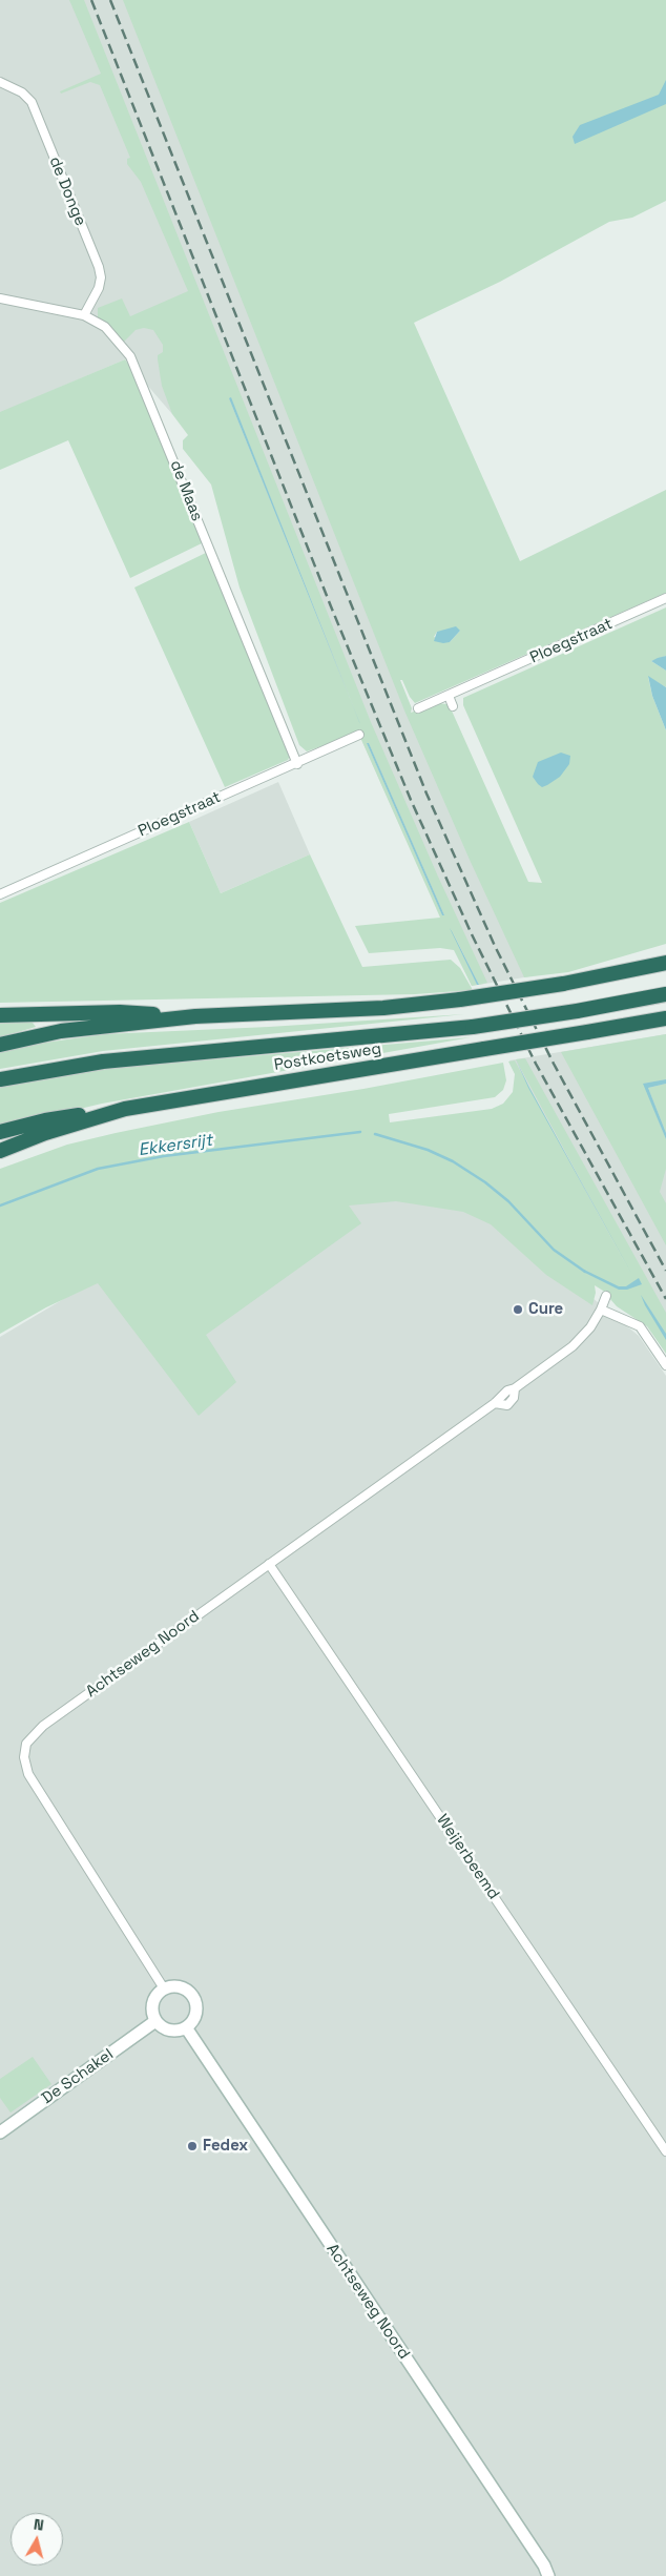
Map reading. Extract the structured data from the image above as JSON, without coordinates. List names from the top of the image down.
{
  "streets": {
    "highway": ["Postkoetsweg"],
    "street": [
      "de Donge",
      "de Maas",
      "Ploegstraat",
      "Achtseweg Noord",
      "Weijerbeemd",
      "De Schakel"
    ]
  },
  "crossings": [
    ["de Donge", "de Maas"],
    ["de Maas", "Ploegstraat"],
    ["Achtseweg Noord", "Weijerbeemd"],
    ["Achtseweg Noord", "De Schakel"]
  ],
  "water": ["Ekkersrijt"],
  "places": ["Cure", "Fedex"],
  "north": "top"
}
